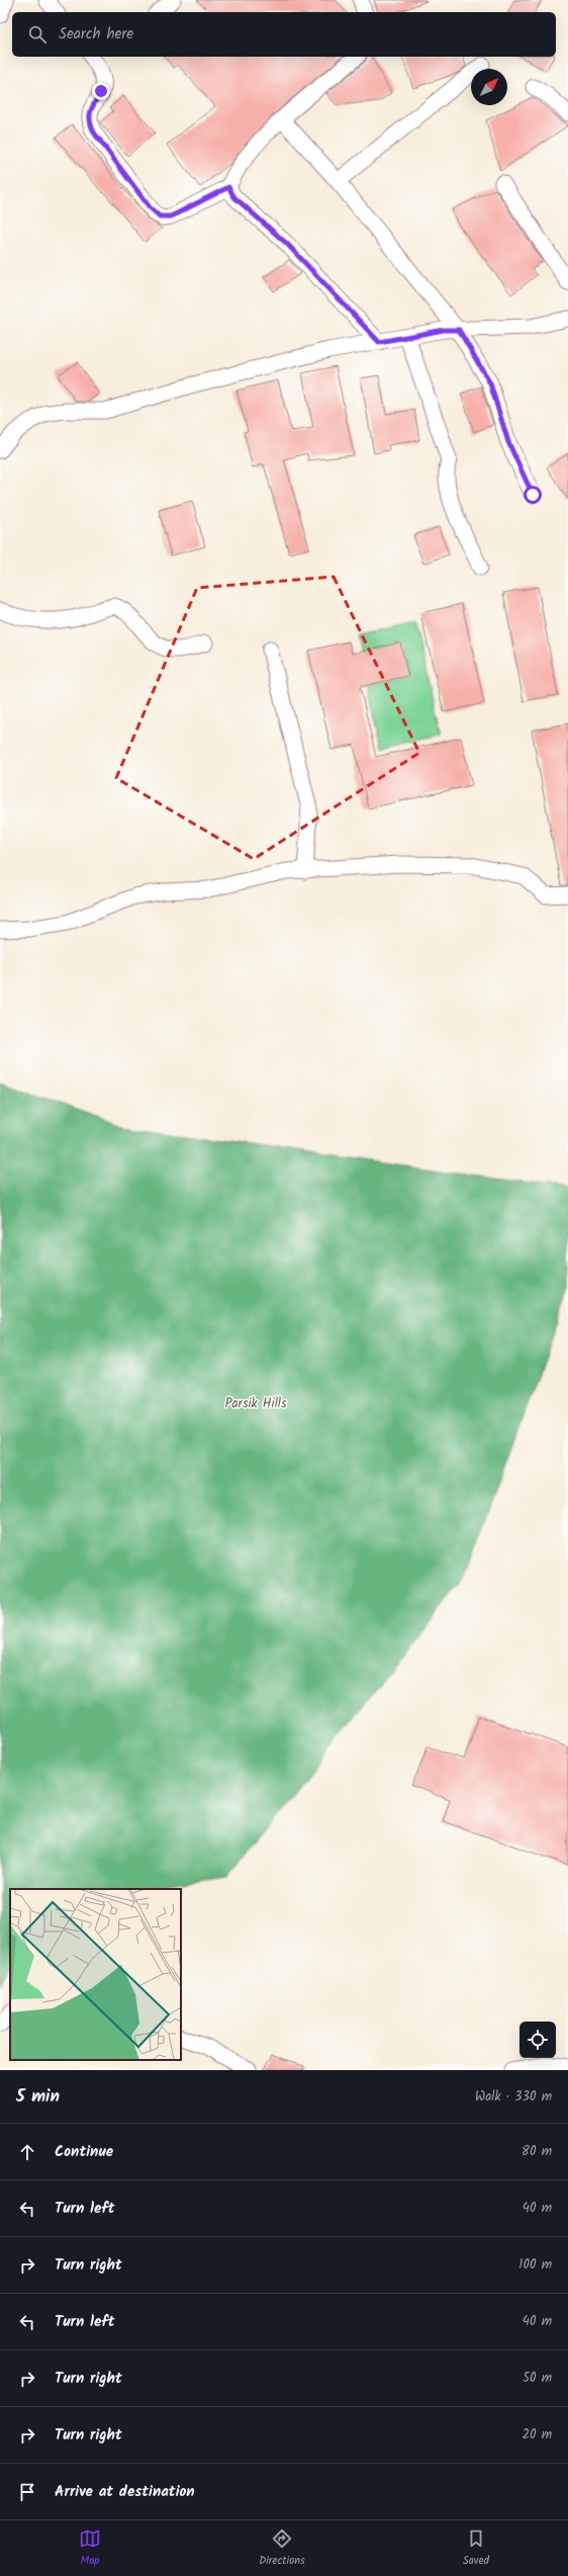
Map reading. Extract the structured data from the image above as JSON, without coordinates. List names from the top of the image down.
{
  "parks": ["Parsik Hills"],
  "north": "top right",
  "page": {
    "search": "Search here",
    "heading": ["5 min", "Walk · 330 m"],
    "list": [
      ["Continue", "80 m"],
      ["Turn left", "40 m"],
      ["Turn right", "100 m"],
      ["Turn left", "40 m"],
      ["Turn right", "50 m"],
      ["Turn right", "20 m"],
      "Arrive at destination"
    ],
    "nav": ["Map", "Directions", "Saved"]
  }
}
